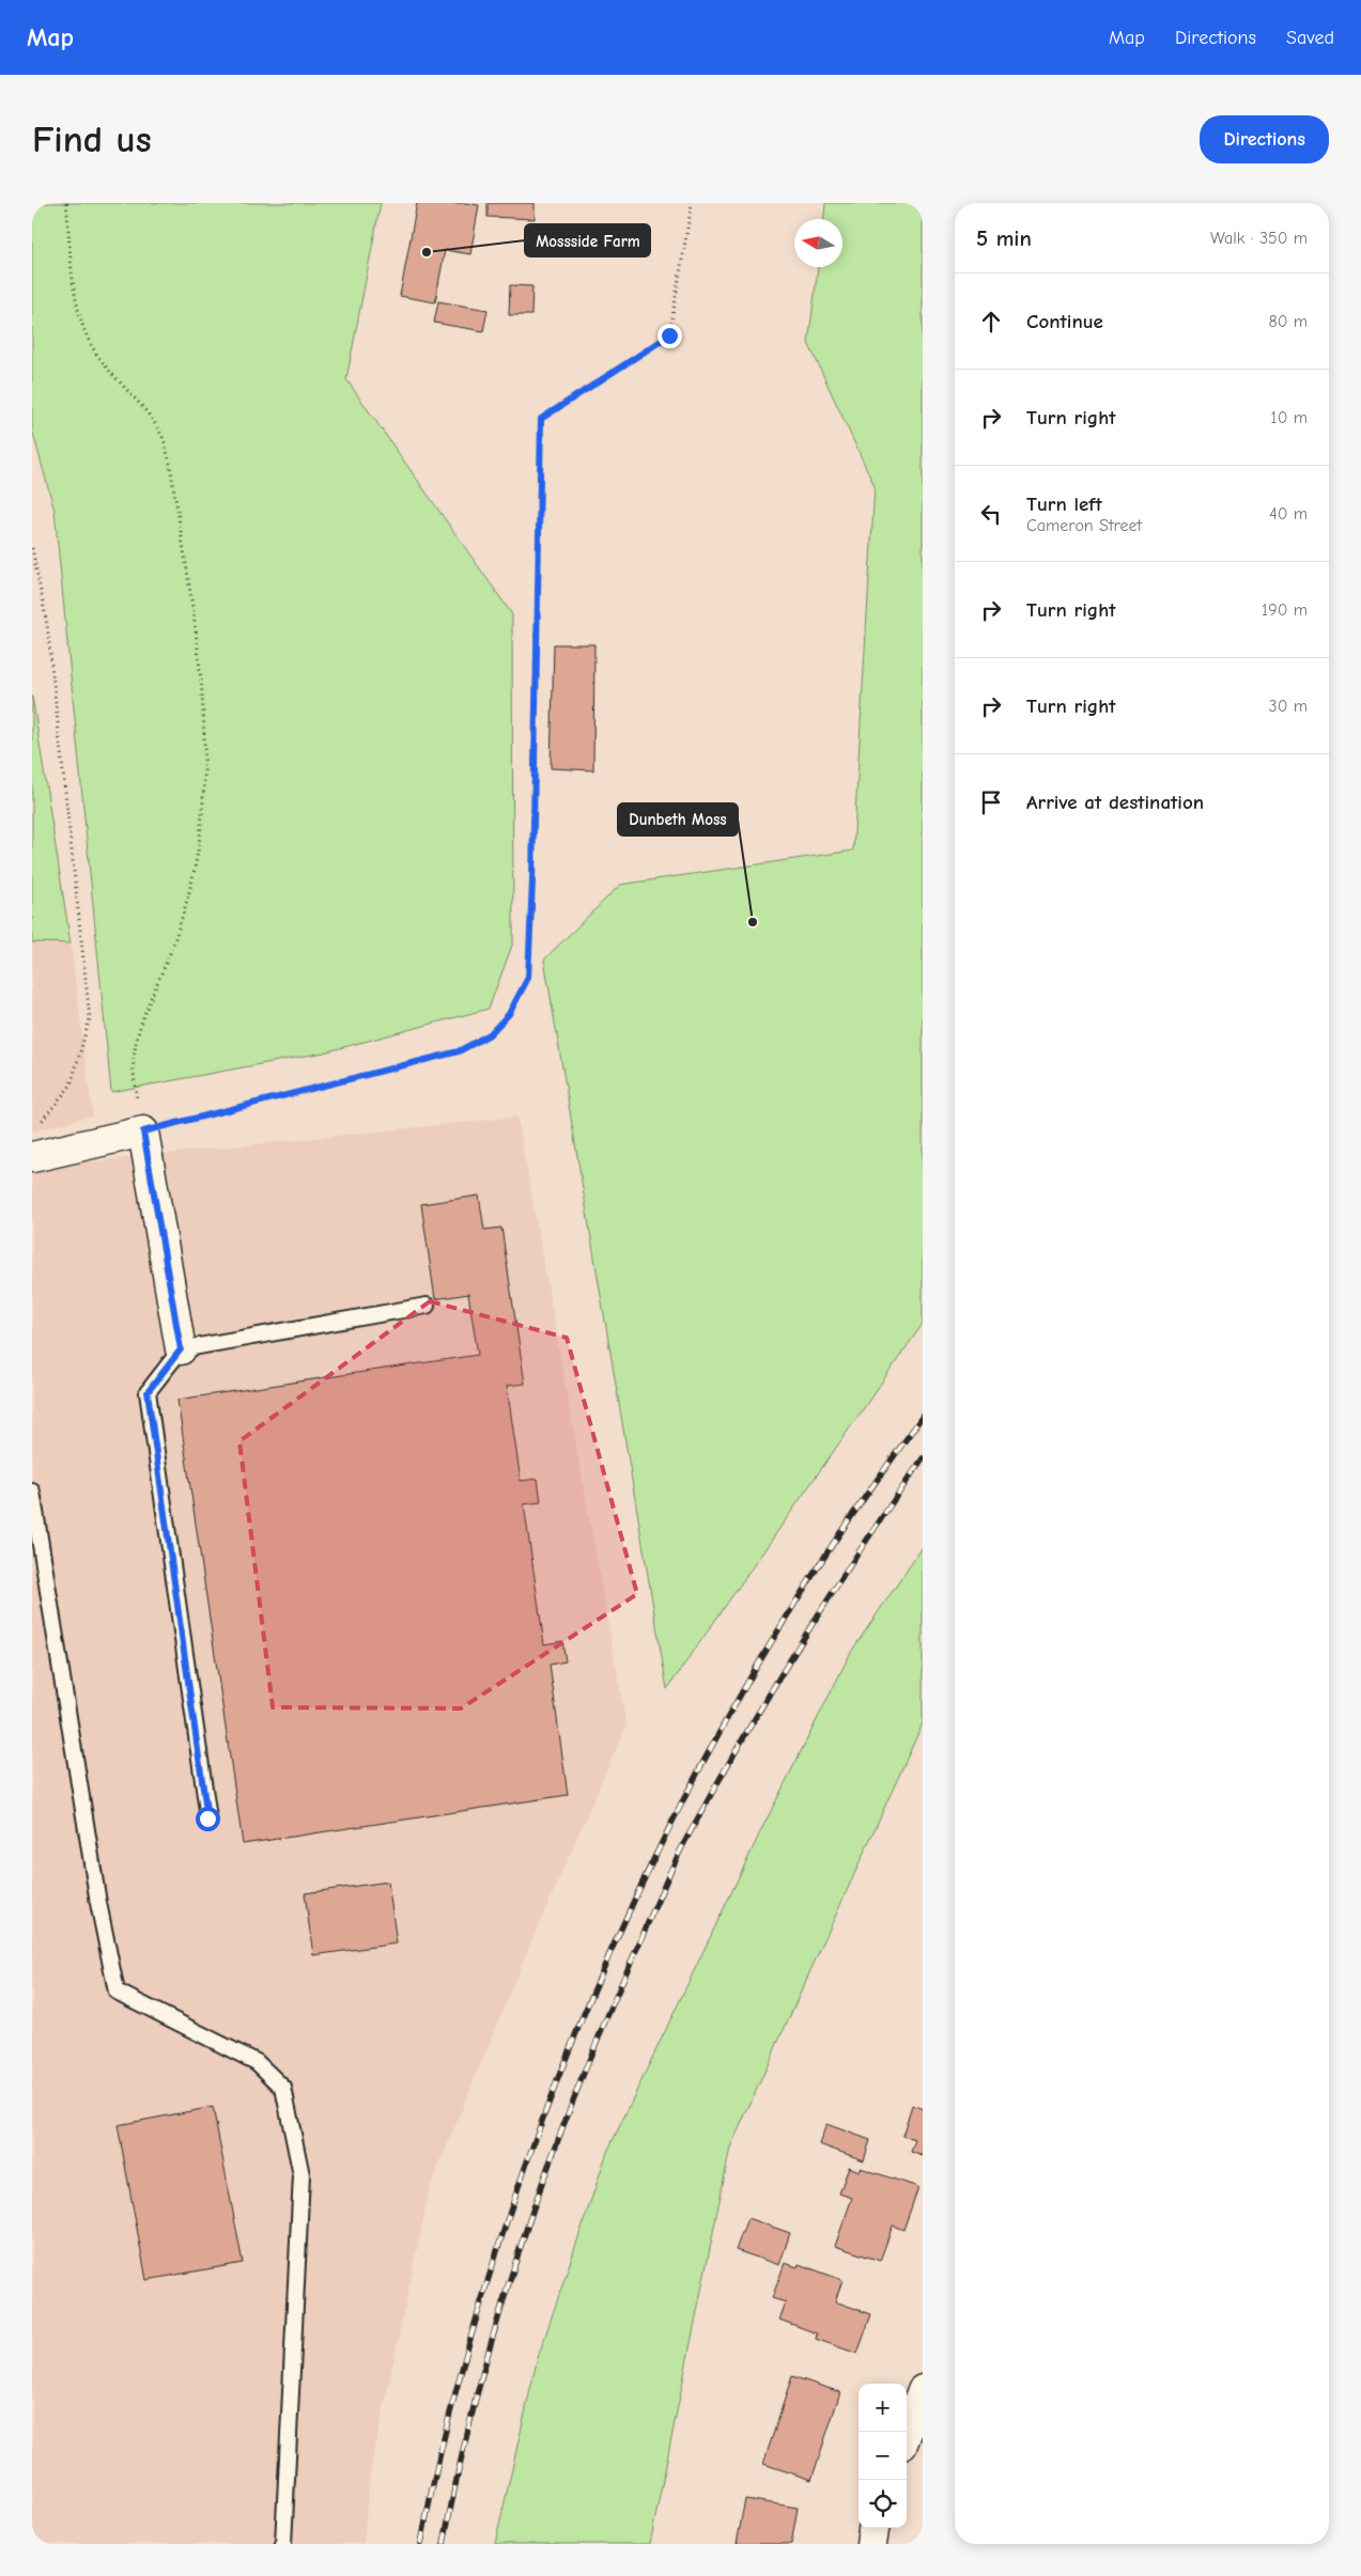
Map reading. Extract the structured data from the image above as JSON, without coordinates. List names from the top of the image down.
{
  "places": ["Mossside Farm", "Dunbeth Moss"],
  "north": "left",
  "page": {
    "header": "Map",
    "nav": ["Map", "Directions", "Saved"],
    "buttons": "Directions",
    "title": "Find us",
    "heading": ["5 min", "Walk · 350 m"],
    "list": [
      ["Continue", "80 m"],
      ["Turn right", "10 m"],
      ["Turn left", "Cameron Street", "40 m"],
      ["Turn right", "190 m"],
      ["Turn right", "30 m"],
      "Arrive at destination"
    ],
    "map_buttons": ["+", "−"]
  }
}
